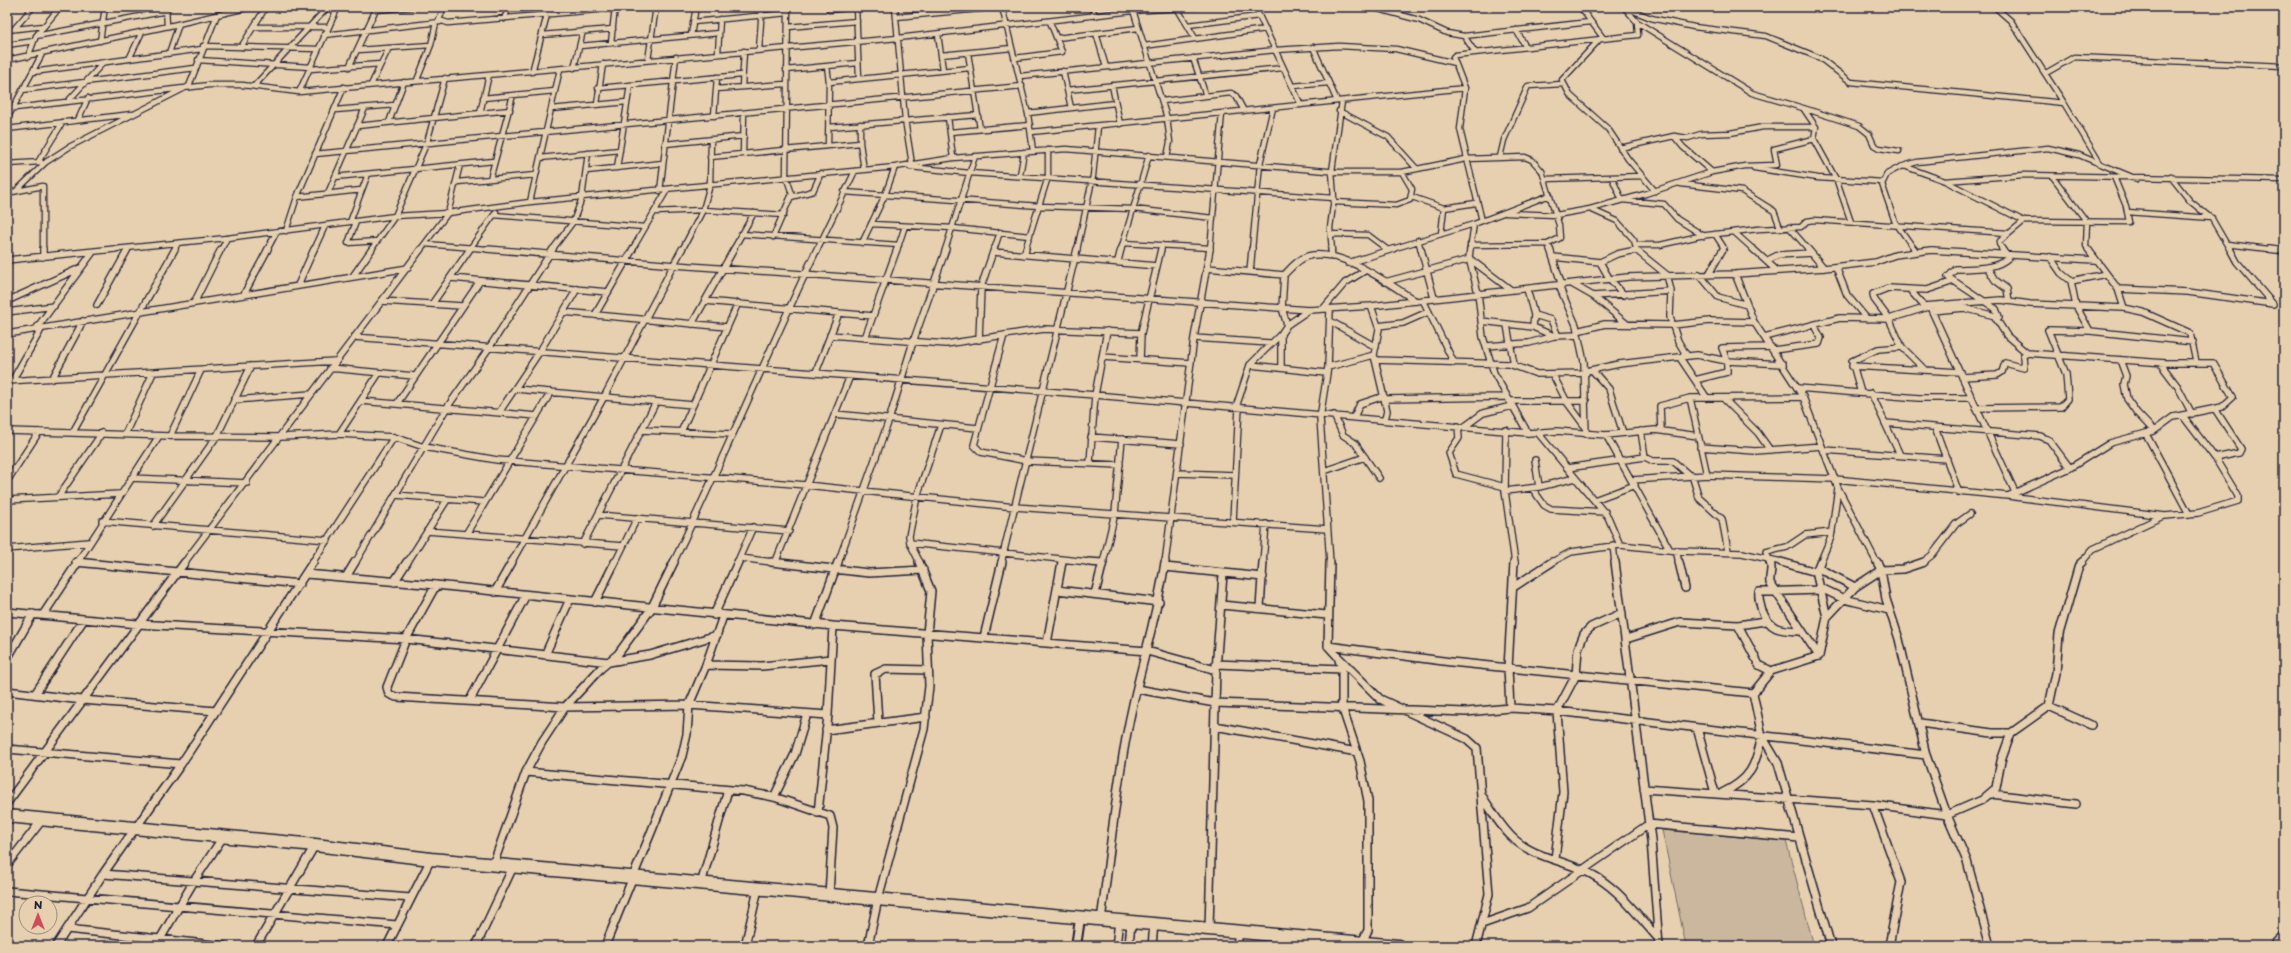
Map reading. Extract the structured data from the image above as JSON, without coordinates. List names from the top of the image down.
{
  "north": "top"
}
